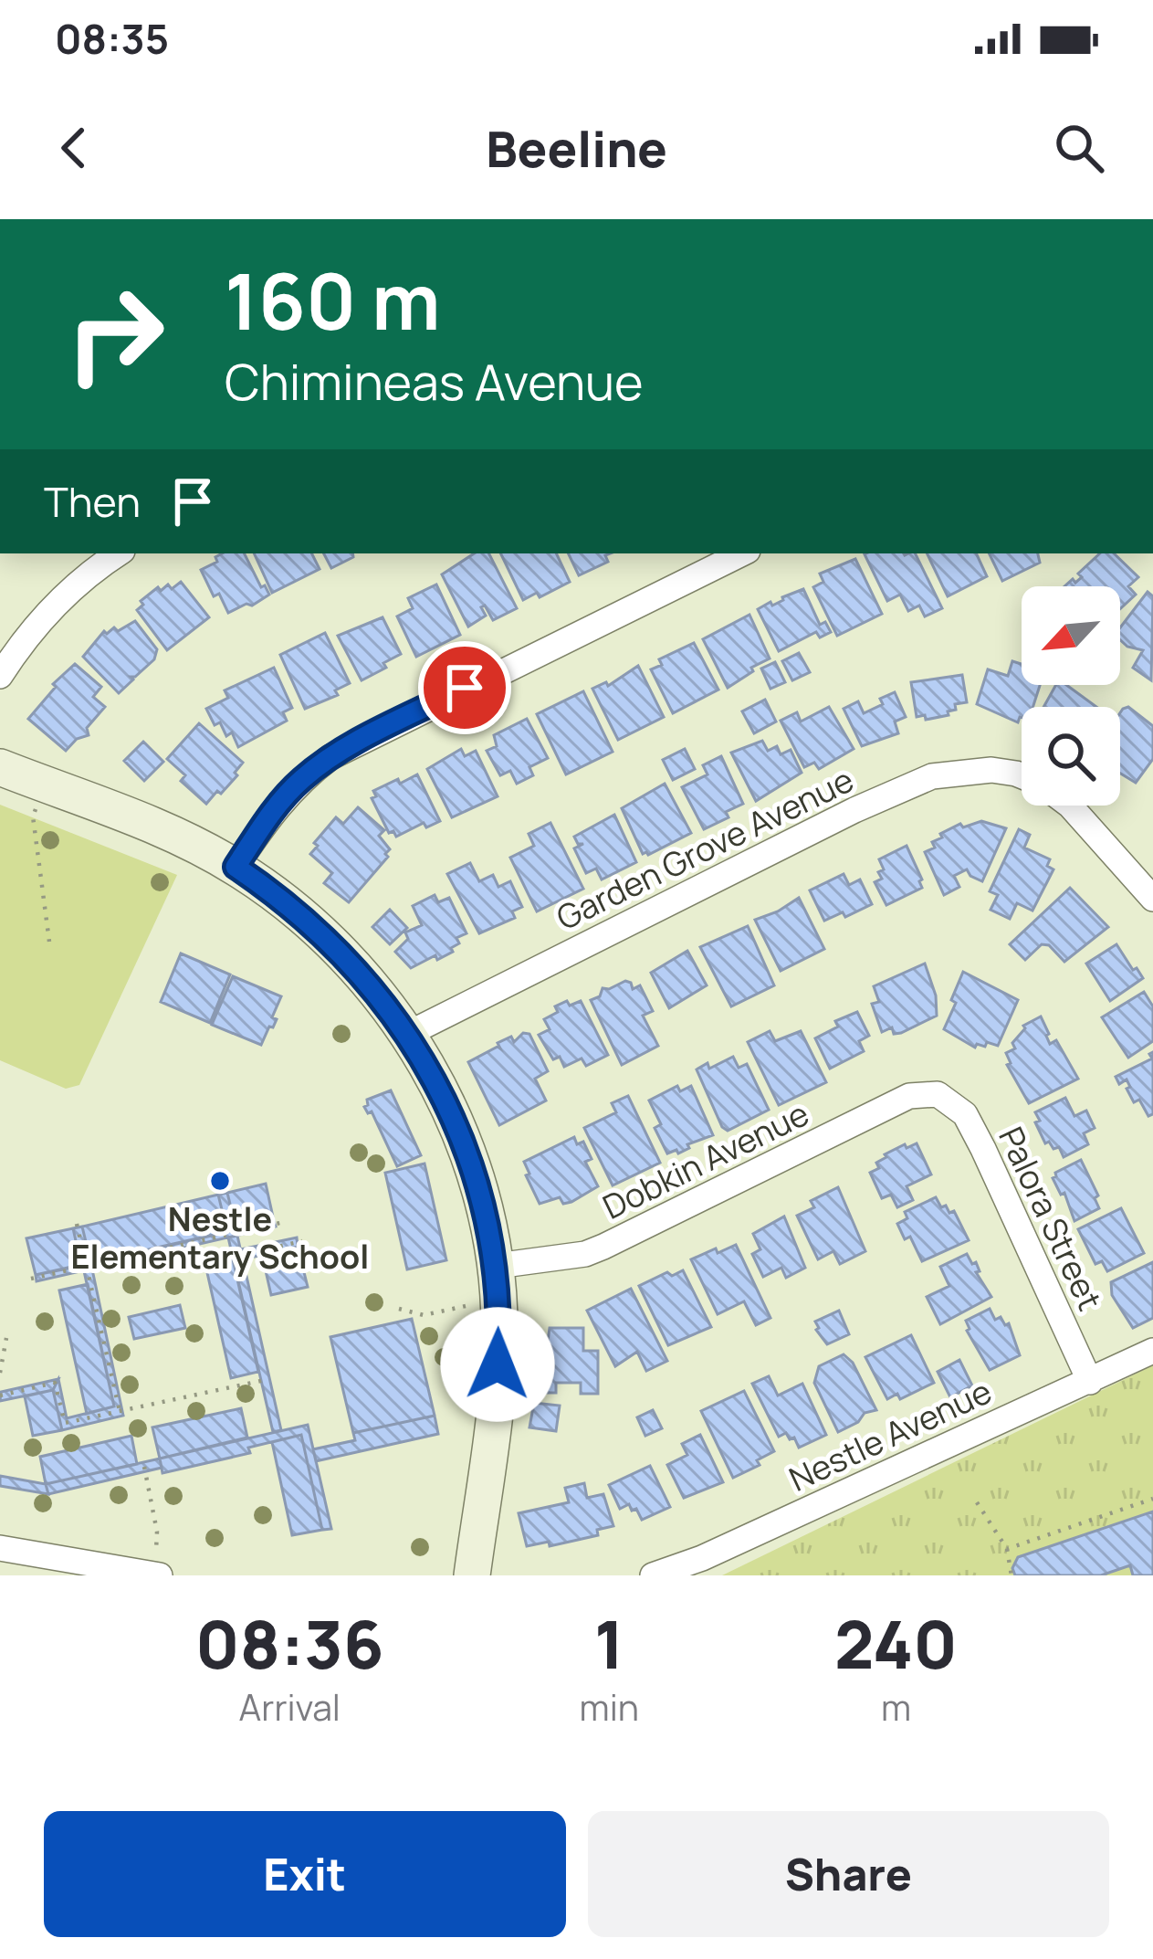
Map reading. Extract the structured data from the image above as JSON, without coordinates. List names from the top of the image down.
{
  "streets": {
    "street": [
      "Garden Grove Avenue",
      "Dobkin Avenue",
      "Palora Street",
      "Nestle Avenue"
    ]
  },
  "crossings": [
    ["Dobkin Avenue", "Palora Street"],
    ["Palora Street", "Nestle Avenue"]
  ],
  "places": ["Nestle Elementary School"],
  "north": "bottom left",
  "page": {
    "status": "08:35",
    "header": "Beeline",
    "turn": ["160 m", "Chimineas Avenue"],
    "then": "Then",
    "eta": [
      "08:36",
      "Arrival",
      "1",
      "min",
      "240",
      "m"
    ],
    "buttons": ["Exit", "Share"]
  }
}
